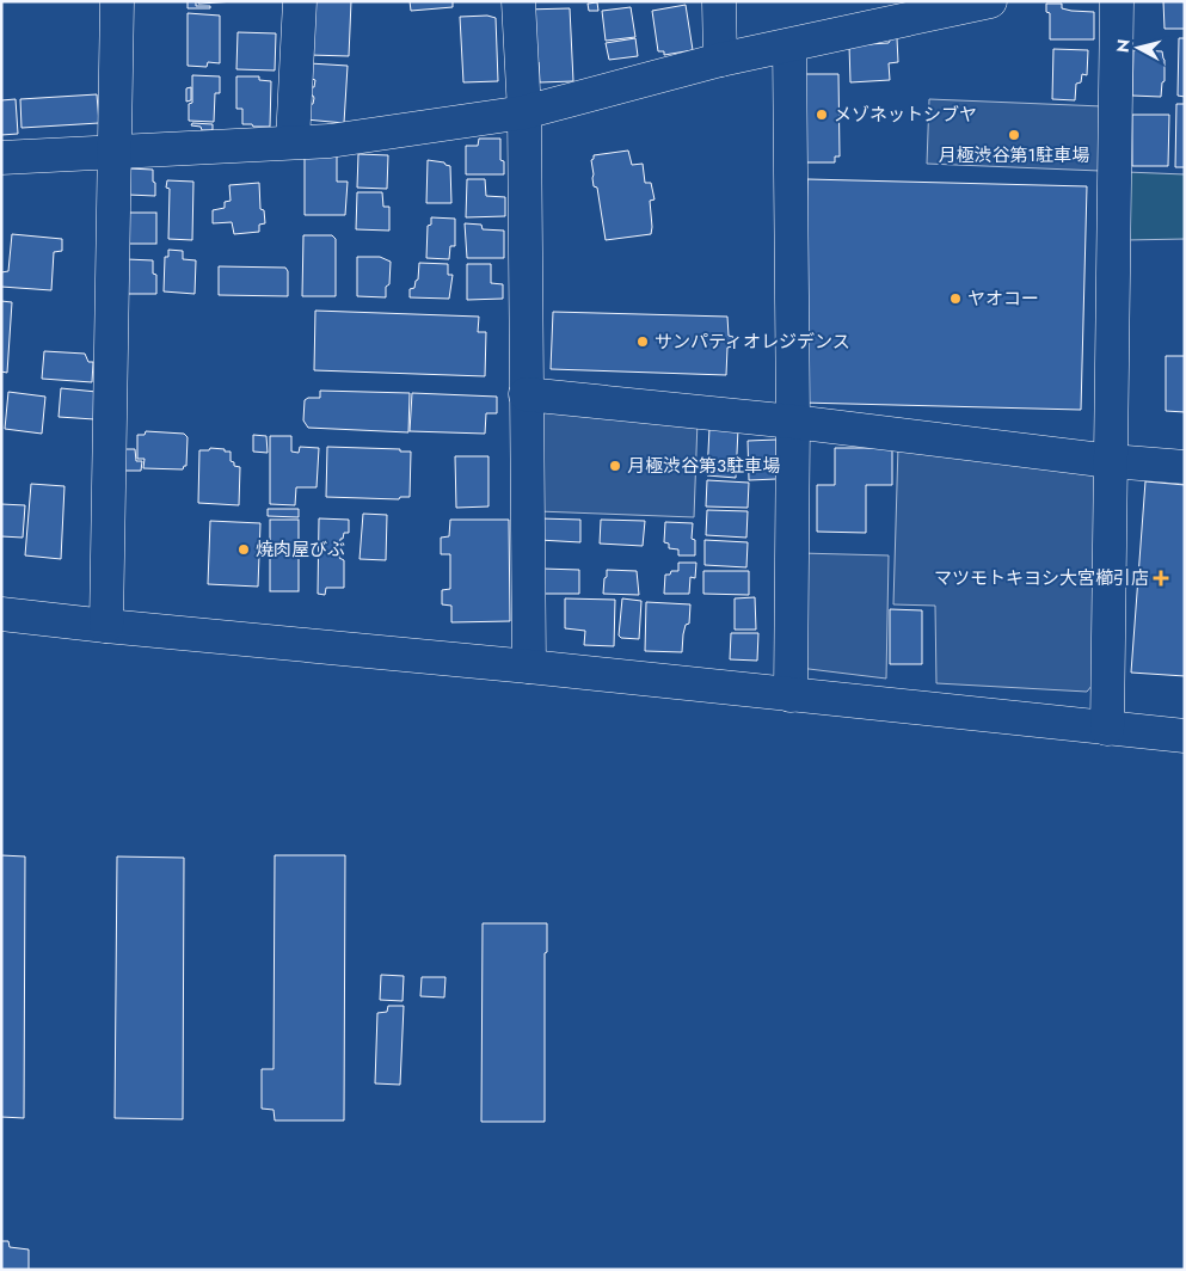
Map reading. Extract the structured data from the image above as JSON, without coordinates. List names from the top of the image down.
{
  "places": {
    "other": [
      "メゾネットシブヤ",
      "月極渋谷第1駐車場",
      "ヤオコー",
      "サンパティオレジデンス",
      "月極渋谷第3駐車場",
      "焼肉屋びぶ"
    ],
    "health": ["マツモトキヨシ大宮櫛引店"]
  },
  "north": "left"
}
